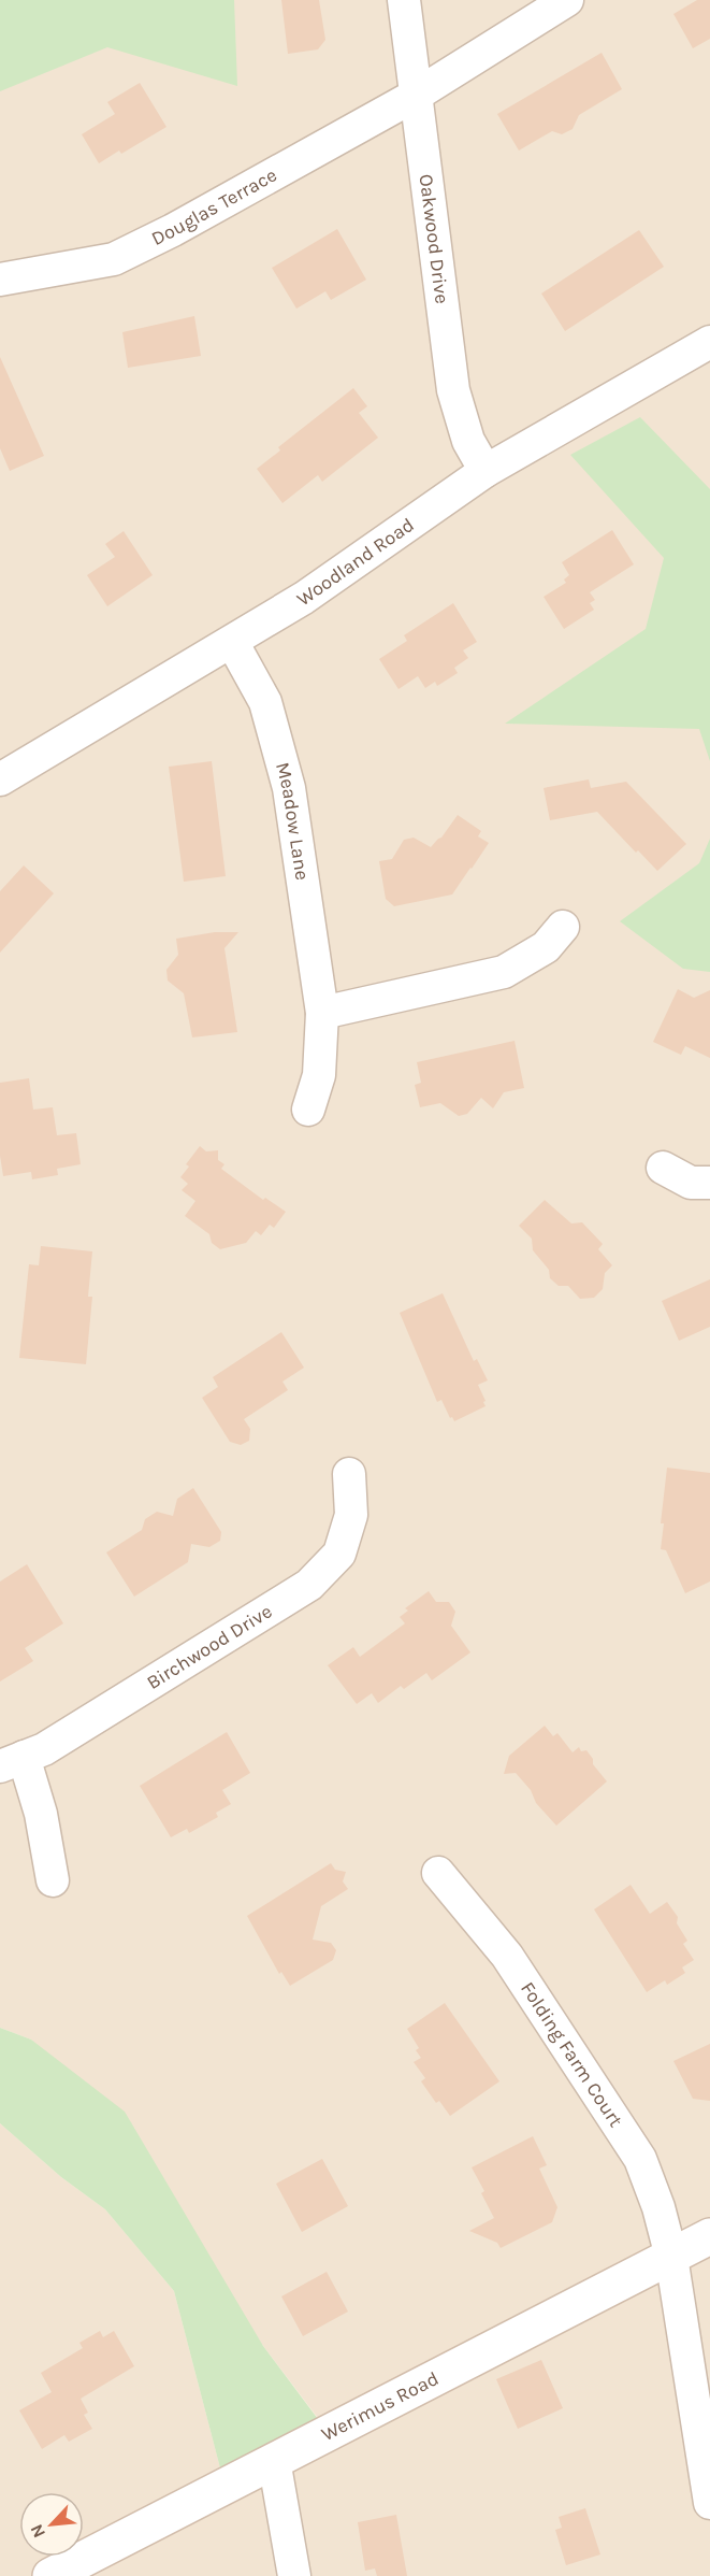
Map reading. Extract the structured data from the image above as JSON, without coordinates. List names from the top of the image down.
{
  "streets": {
    "main road": ["Werimus Road"],
    "street": [
      "Douglas Terrace",
      "Oakwood Drive",
      "Woodland Road",
      "Meadow Lane",
      "Birchwood Drive",
      "Folding Farm Court"
    ]
  },
  "crossings": [
    ["Douglas Terrace", "Oakwood Drive"],
    ["Oakwood Drive", "Woodland Road"],
    ["Woodland Road", "Meadow Lane"],
    ["Folding Farm Court", "Werimus Road"]
  ],
  "north": "bottom left"
}
